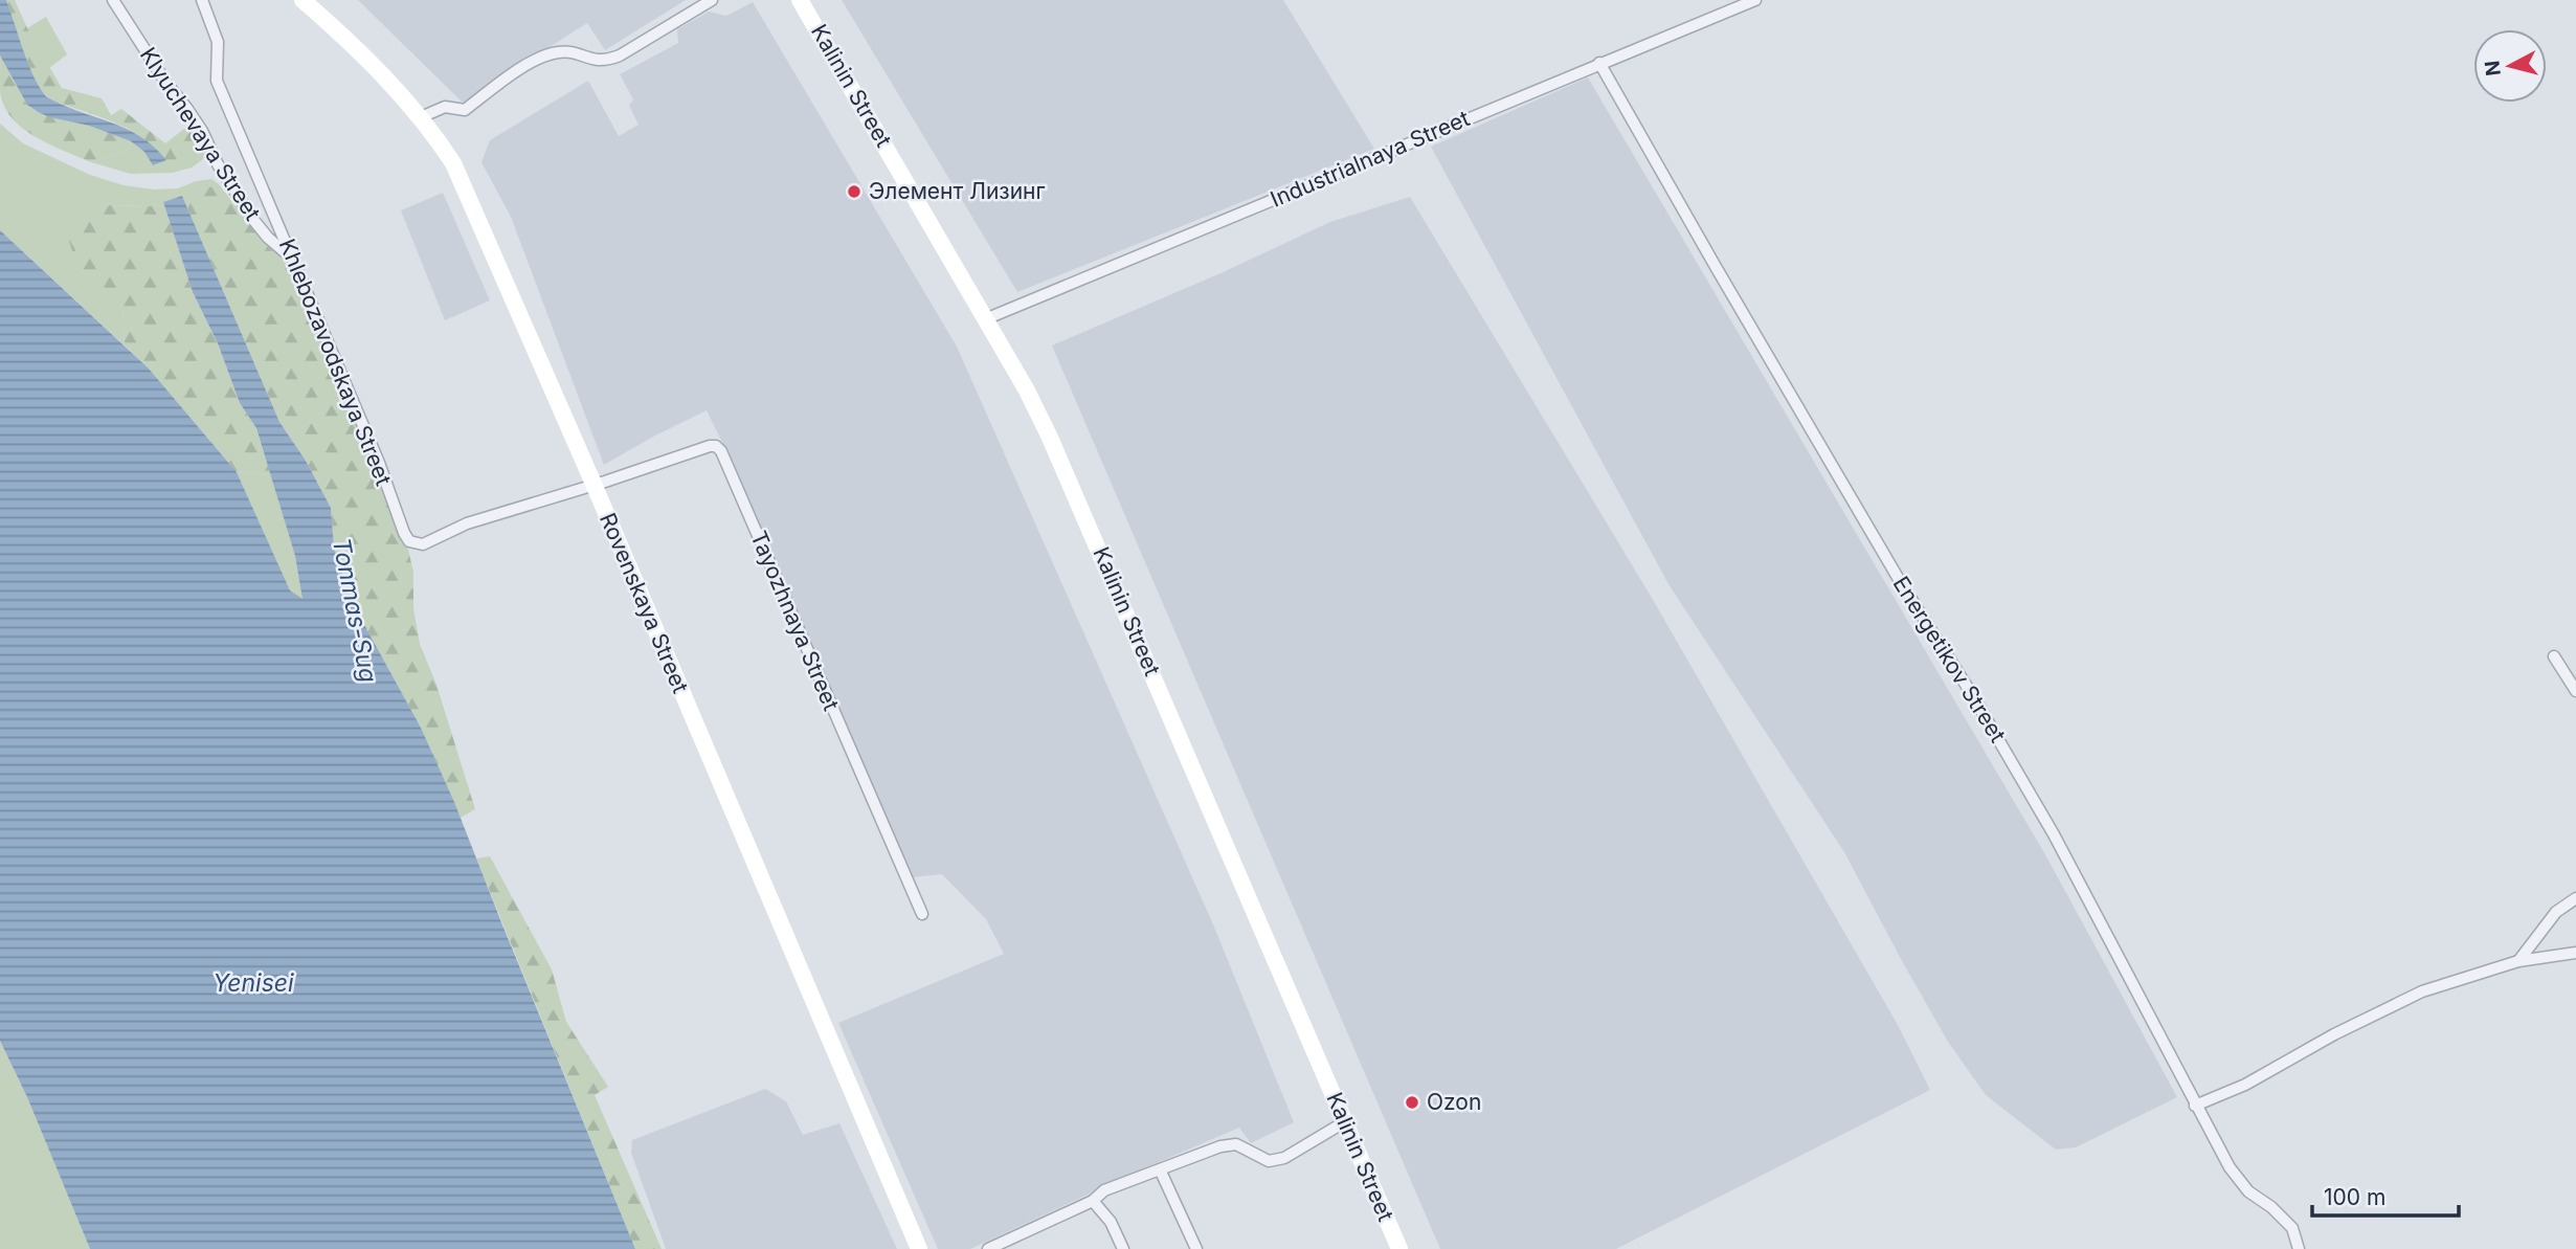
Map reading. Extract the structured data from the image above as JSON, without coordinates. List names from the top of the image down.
{
  "streets": {
    "main road": ["Kalinin Street", "Rovenskaya Street"],
    "street": [
      "Klyuchevaya Street",
      "Industrialnaya Street",
      "Khlebozavodskaya Street",
      "Tayozhnaya Street",
      "Energetikov Street"
    ]
  },
  "crossings": [
    ["Kalinin Street", "Industrialnaya Street"],
    ["Klyuchevaya Street", "Khlebozavodskaya Street"],
    ["Industrialnaya Street", "Energetikov Street"],
    ["Khlebozavodskaya Street", "Rovenskaya Street"],
    ["Khlebozavodskaya Street", "Tayozhnaya Street"],
    ["Rovenskaya Street", "Tayozhnaya Street"]
  ],
  "water": ["Tonmas-Sug", "Yenisei"],
  "places": ["Элемент Лизинг", "Ozon"],
  "scale_bar": "100 m",
  "north": "left"
}
